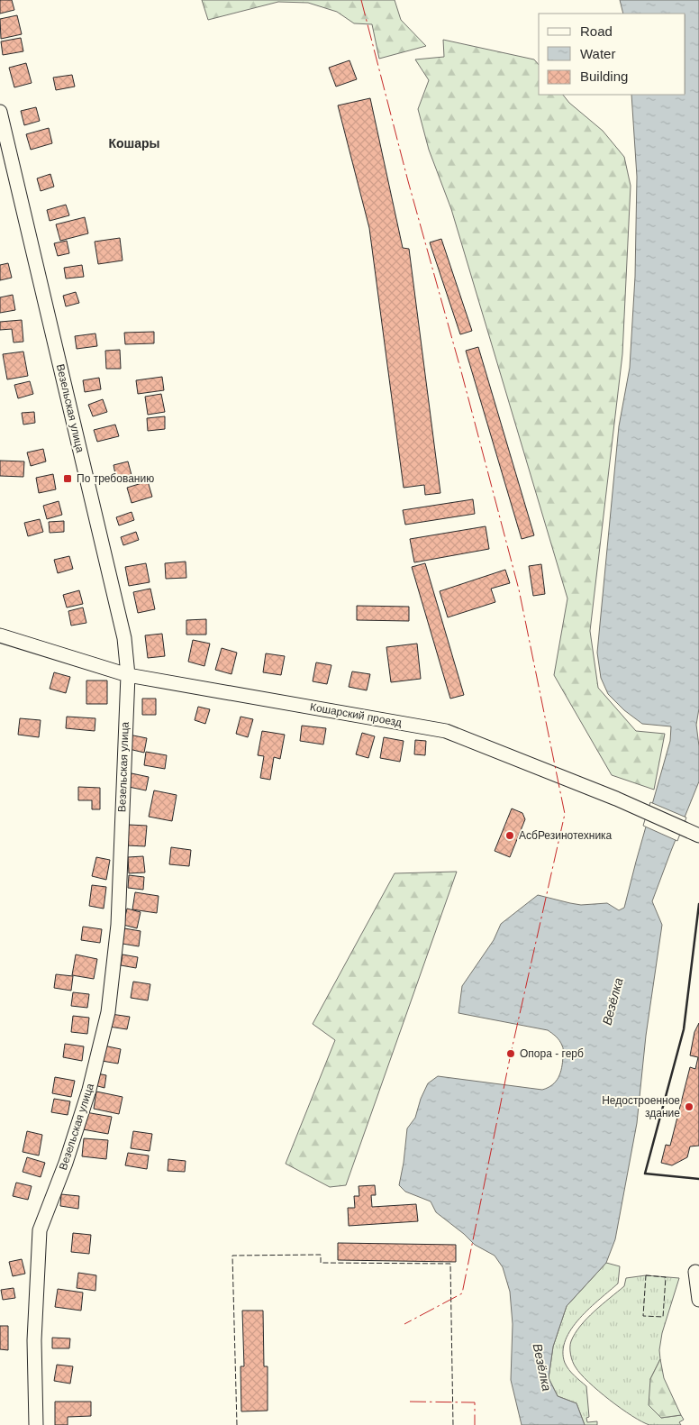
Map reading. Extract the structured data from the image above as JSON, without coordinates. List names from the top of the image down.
{
  "streets": {
    "street": ["Везельская улица", "Кошарский проезд"]
  },
  "crossings": [
    ["Везельская улица", "Кошарский проезд"]
  ],
  "districts": ["Кошары"],
  "water": ["Везёлка"],
  "places": {
    "transit": ["По требованию"],
    "other": ["АсбРезинотехника", "Опора - герб", "Недостроенное здание"]
  },
  "legend": ["Road", "Water", "Building"]
}
